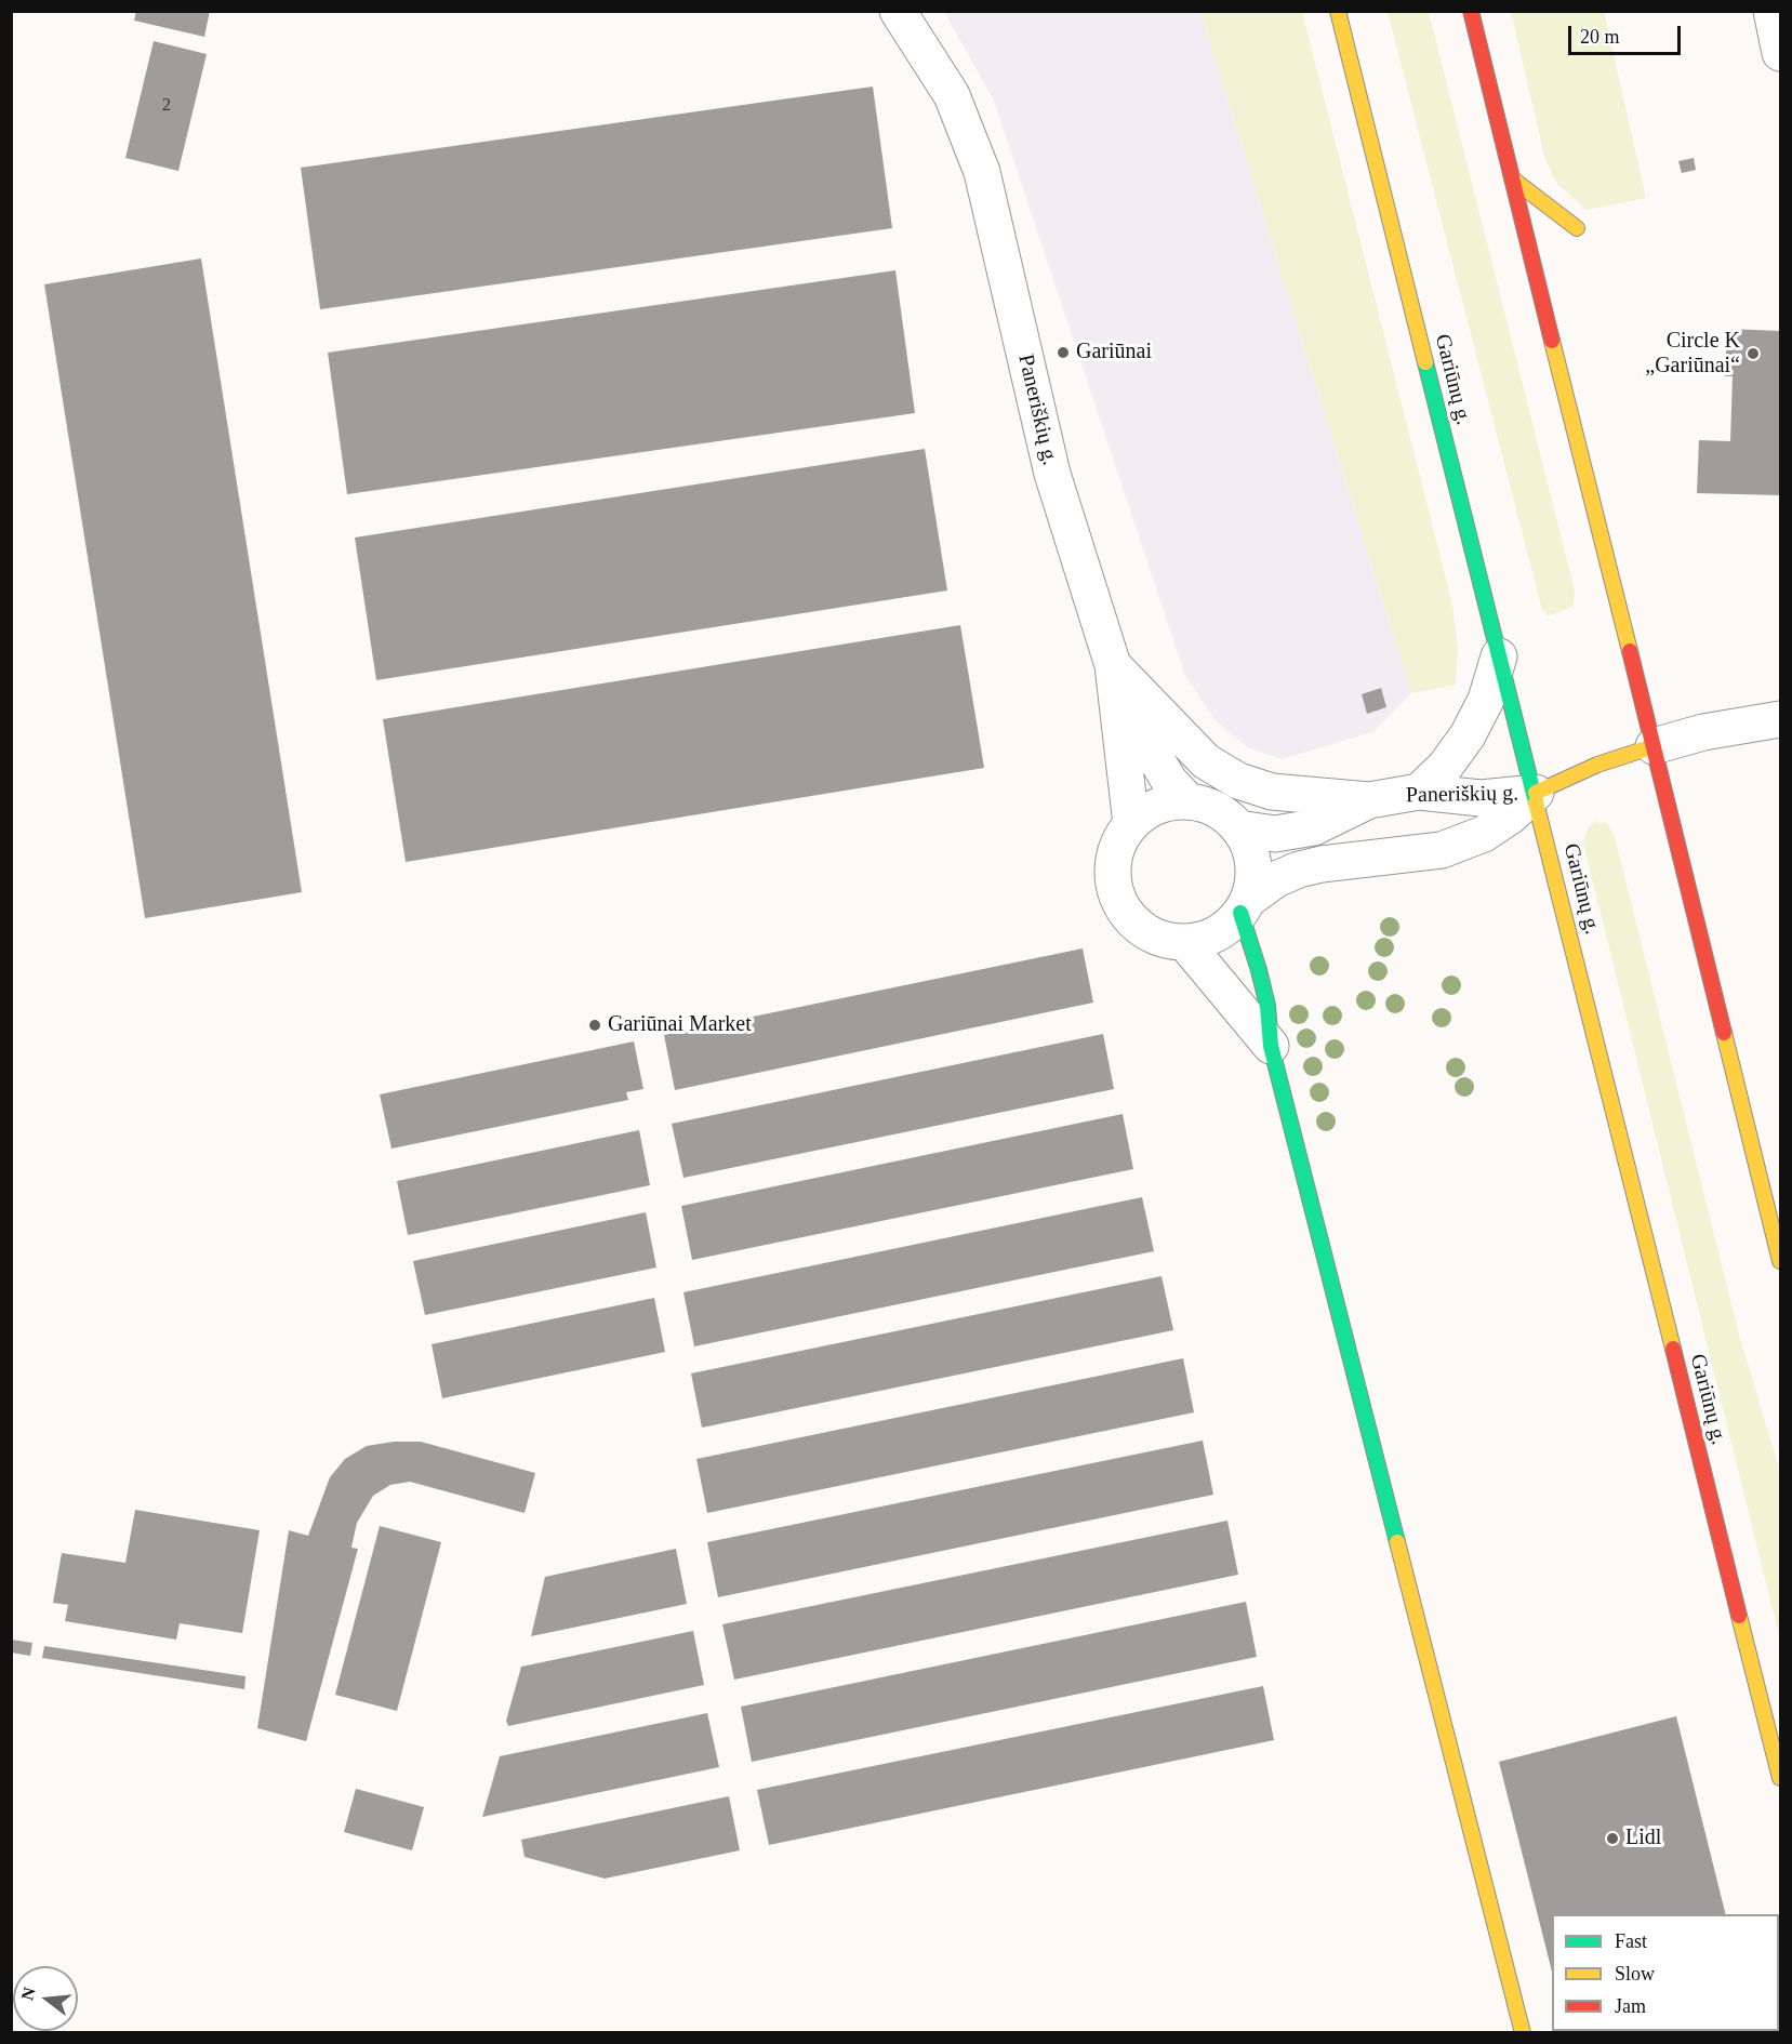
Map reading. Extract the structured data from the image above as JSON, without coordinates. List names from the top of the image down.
{
  "streets": {
    "main road": ["Gariūnų g."],
    "street": ["Paneriškių g."]
  },
  "crossings": [
    ["Gariūnų g.", "Paneriškių g."]
  ],
  "places": [
    "Gariūnai",
    "Circle K „Gariūnai“",
    "Gariūnai Market",
    "Lidl"
  ],
  "house_numbers": ["2"],
  "legend": ["Fast", "Slow", "Jam"],
  "scale_bar": "20 m",
  "north": "left"
}
